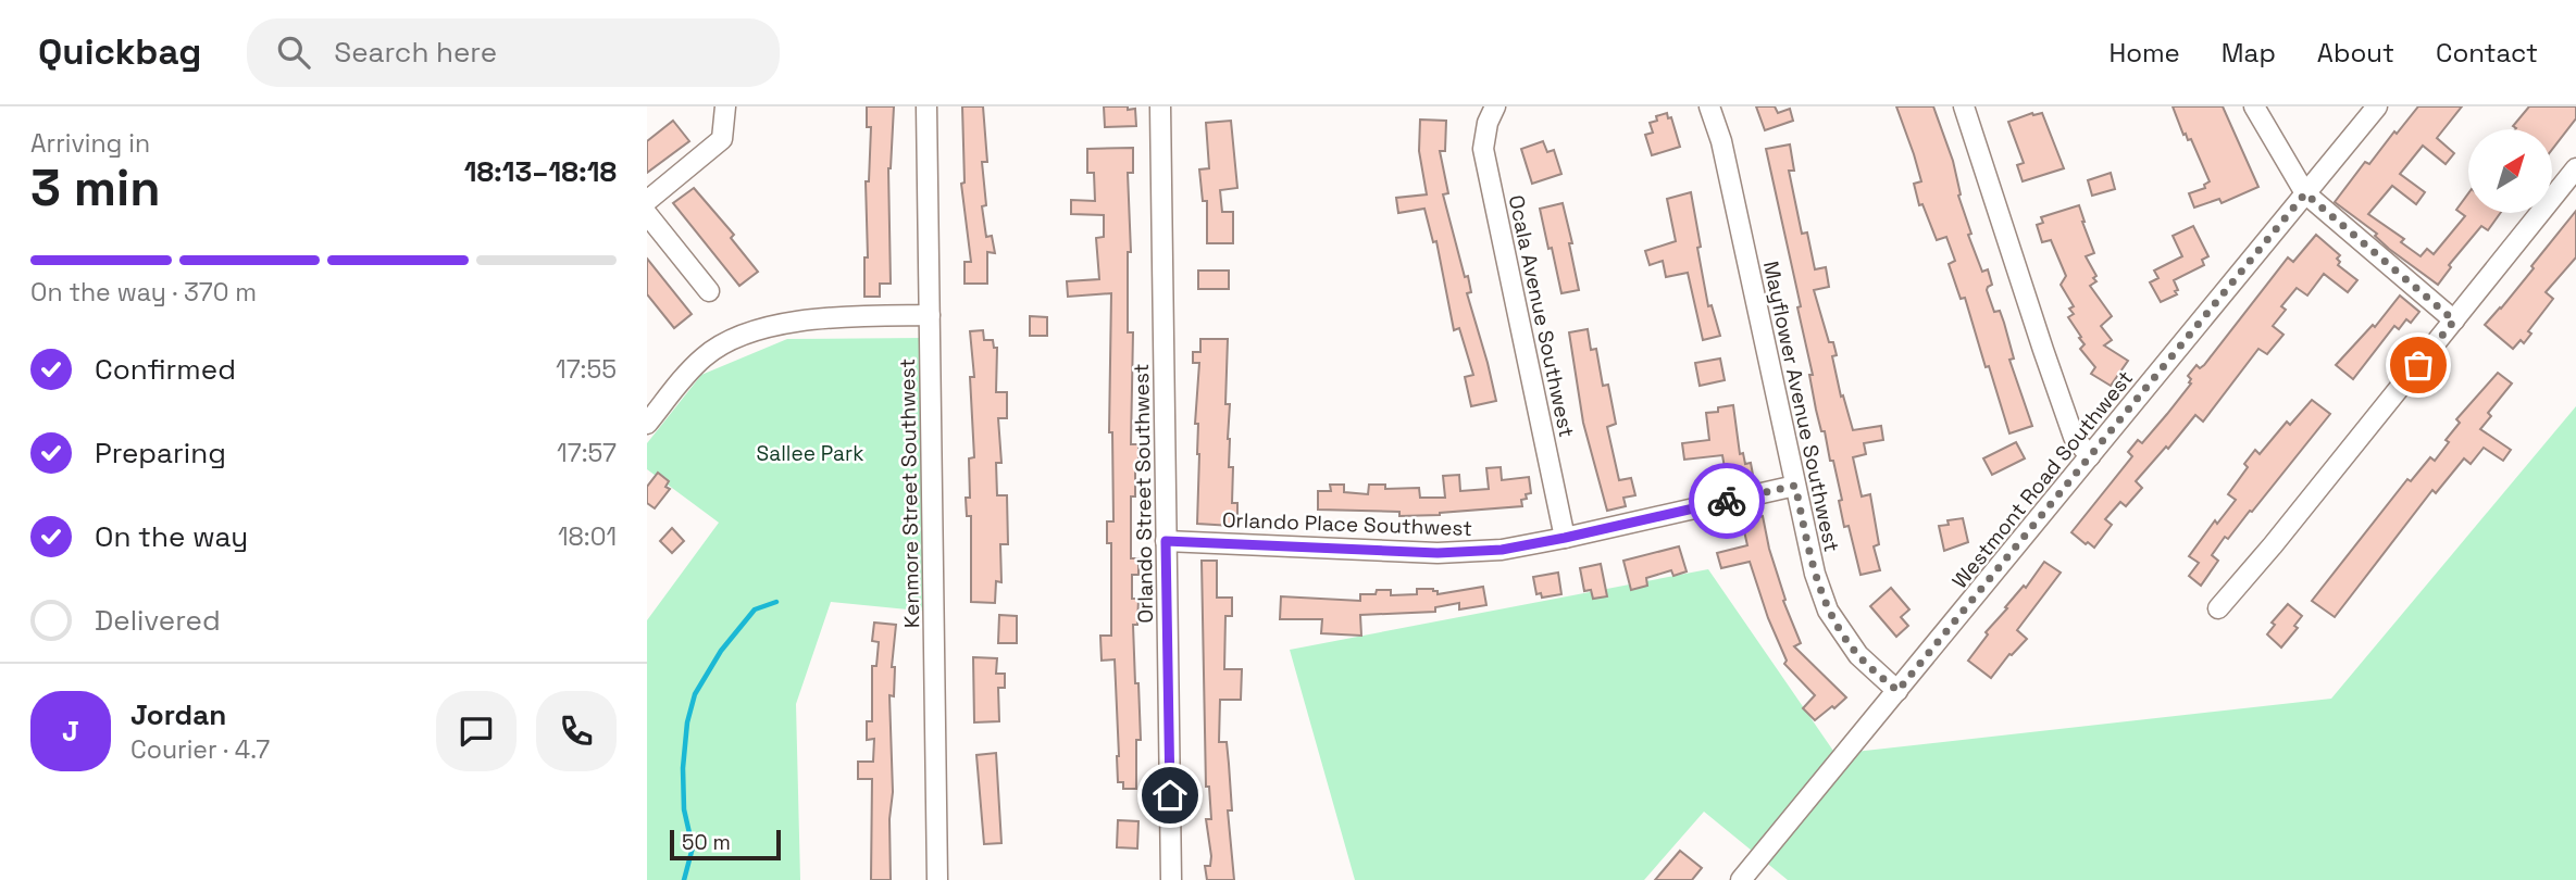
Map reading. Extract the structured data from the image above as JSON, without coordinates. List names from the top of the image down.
{
  "streets": {
    "street": [
      "Ocala Avenue Southwest",
      "Mayflower Avenue Southwest",
      "Westmont Road Southwest",
      "Kenmore Street Southwest",
      "Orlando Street Southwest",
      "Orlando Place Southwest"
    ]
  },
  "crossings": [
    ["Ocala Avenue Southwest", "Orlando Place Southwest"],
    ["Mayflower Avenue Southwest", "Westmont Road Southwest"],
    ["Mayflower Avenue Southwest", "Orlando Place Southwest"],
    ["Orlando Street Southwest", "Orlando Place Southwest"]
  ],
  "parks": ["Sallee Park"],
  "scale_bar": "50 m",
  "north": "top right",
  "page": {
    "header": "Quickbag",
    "search": "Search here",
    "nav": [
      "Home",
      "Map",
      "About",
      "Contact"
    ],
    "heading": ["3 min", "Arriving in", "18:13–18:18"],
    "panel": ["Jordan", "Courier · 4.7"],
    "bar": "On the way · 370 m",
    "list": [
      ["Confirmed", "17:55"],
      ["Preparing", "17:57"],
      ["On the way", "18:01"],
      "Delivered"
    ],
    "round": "J",
    "scale": "50 m"
  }
}
